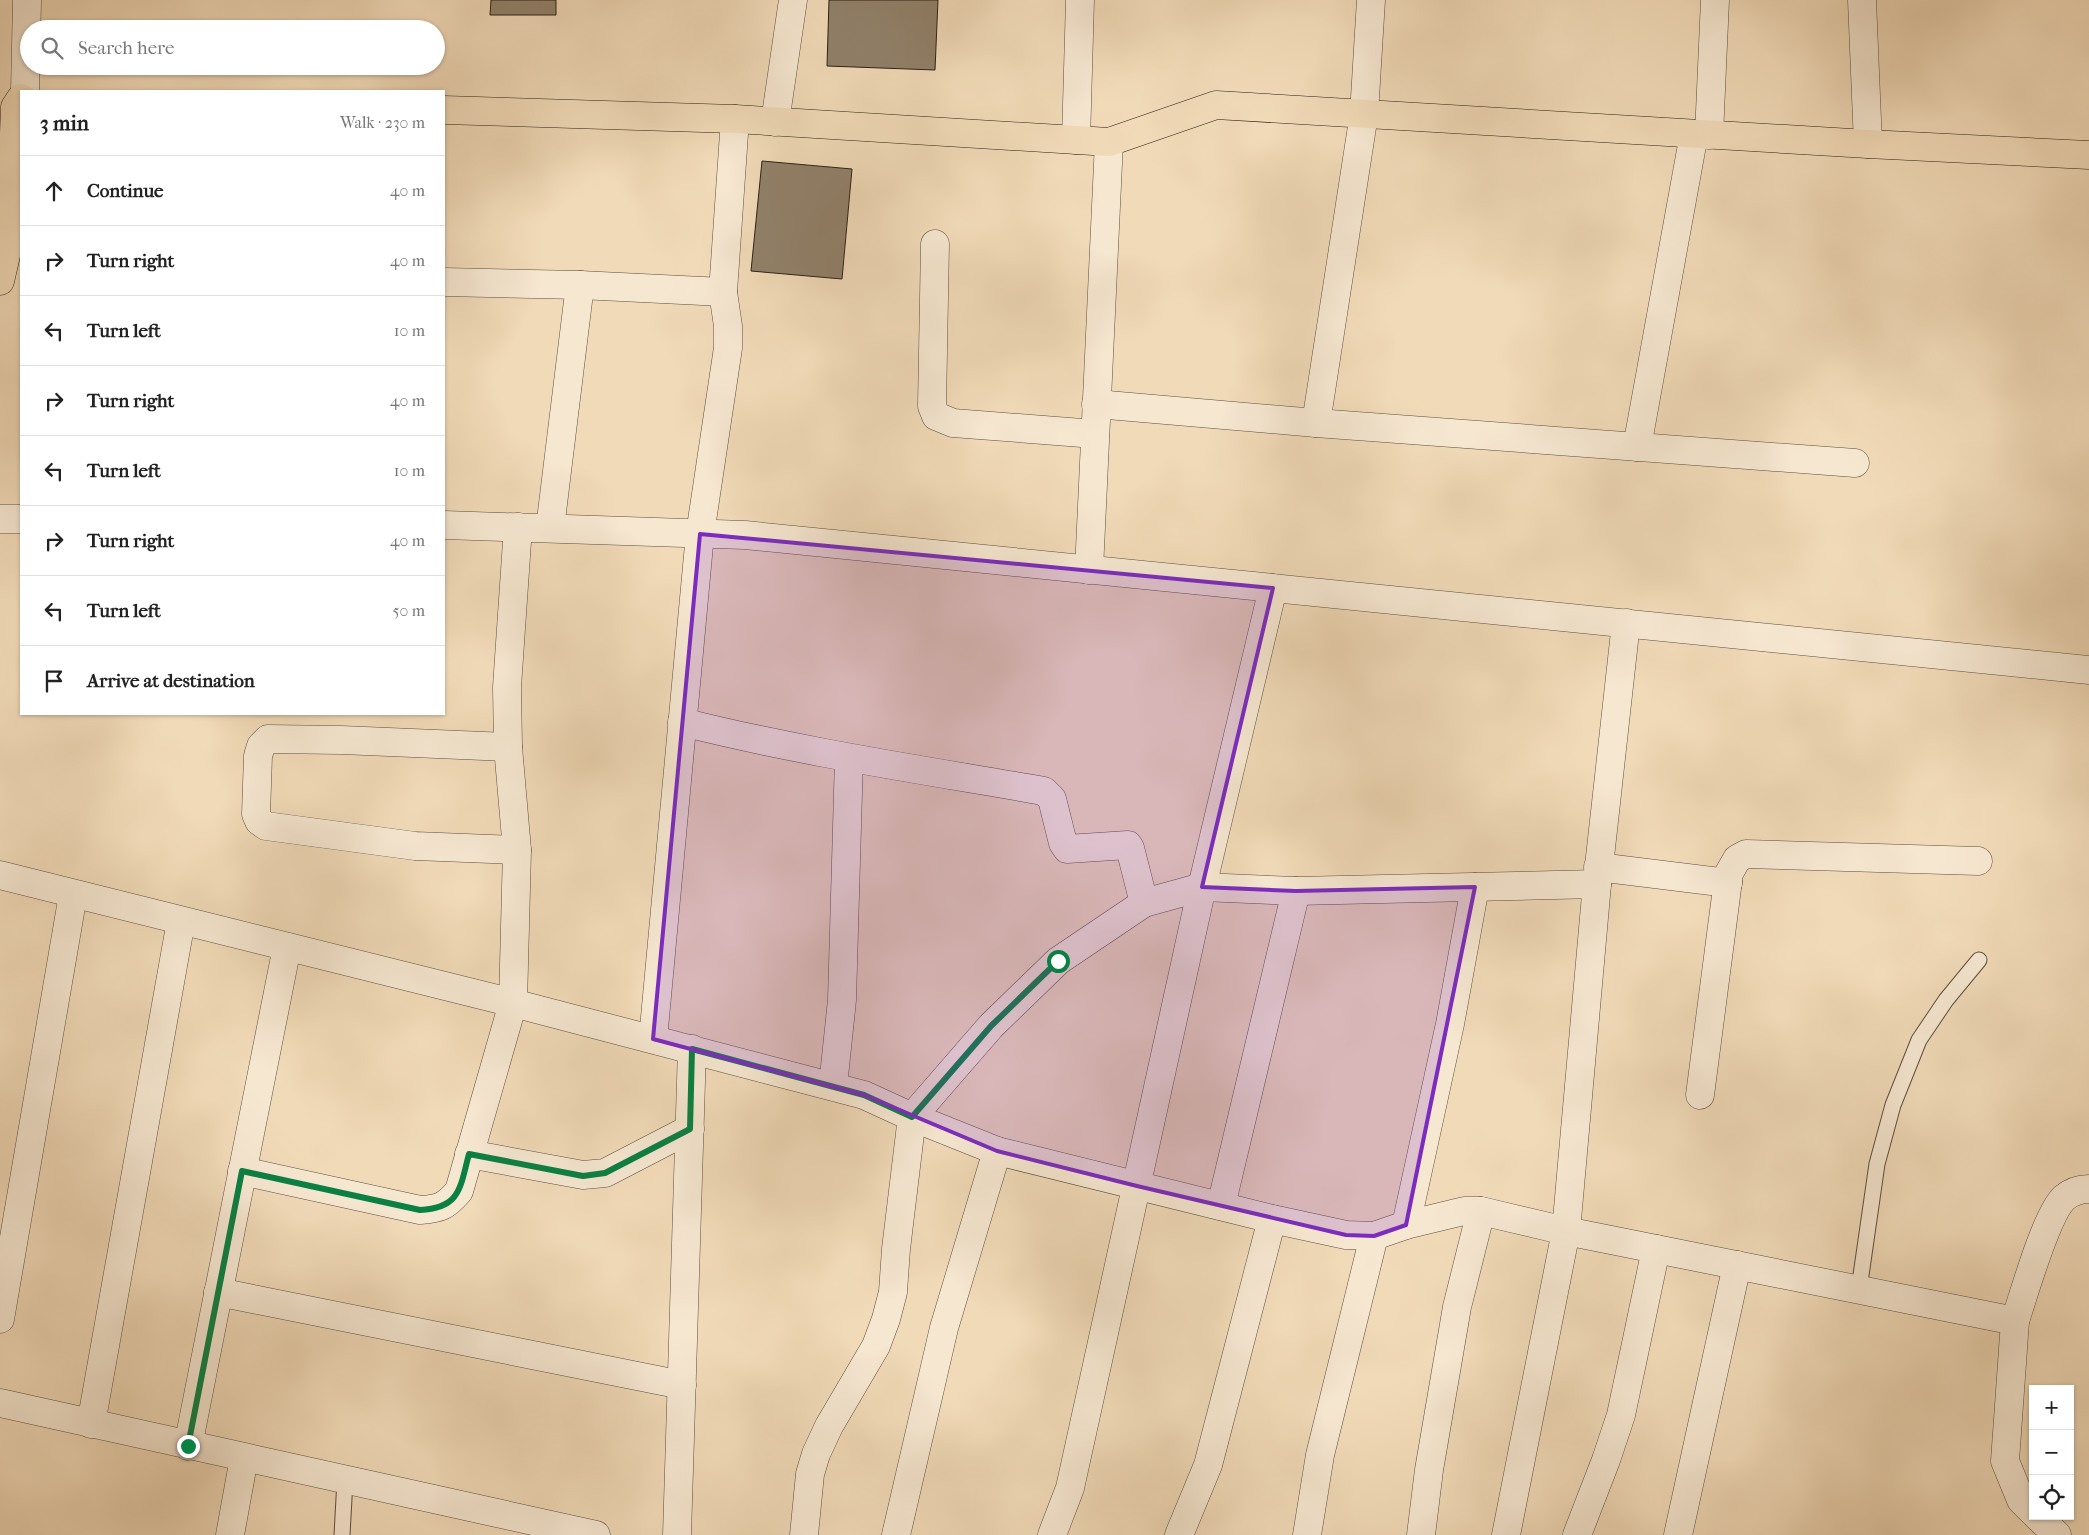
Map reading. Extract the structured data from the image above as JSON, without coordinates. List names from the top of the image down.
{
  "page": {
    "search": "Search here",
    "heading": ["3 min", "Walk · 230 m"],
    "list": [
      ["Continue", "40 m"],
      ["Turn right", "40 m"],
      ["Turn left", "10 m"],
      ["Turn right", "40 m"],
      ["Turn left", "10 m"],
      ["Turn right", "40 m"],
      ["Turn left", "50 m"],
      "Arrive at destination"
    ],
    "map_buttons": ["+", "−"]
  }
}
